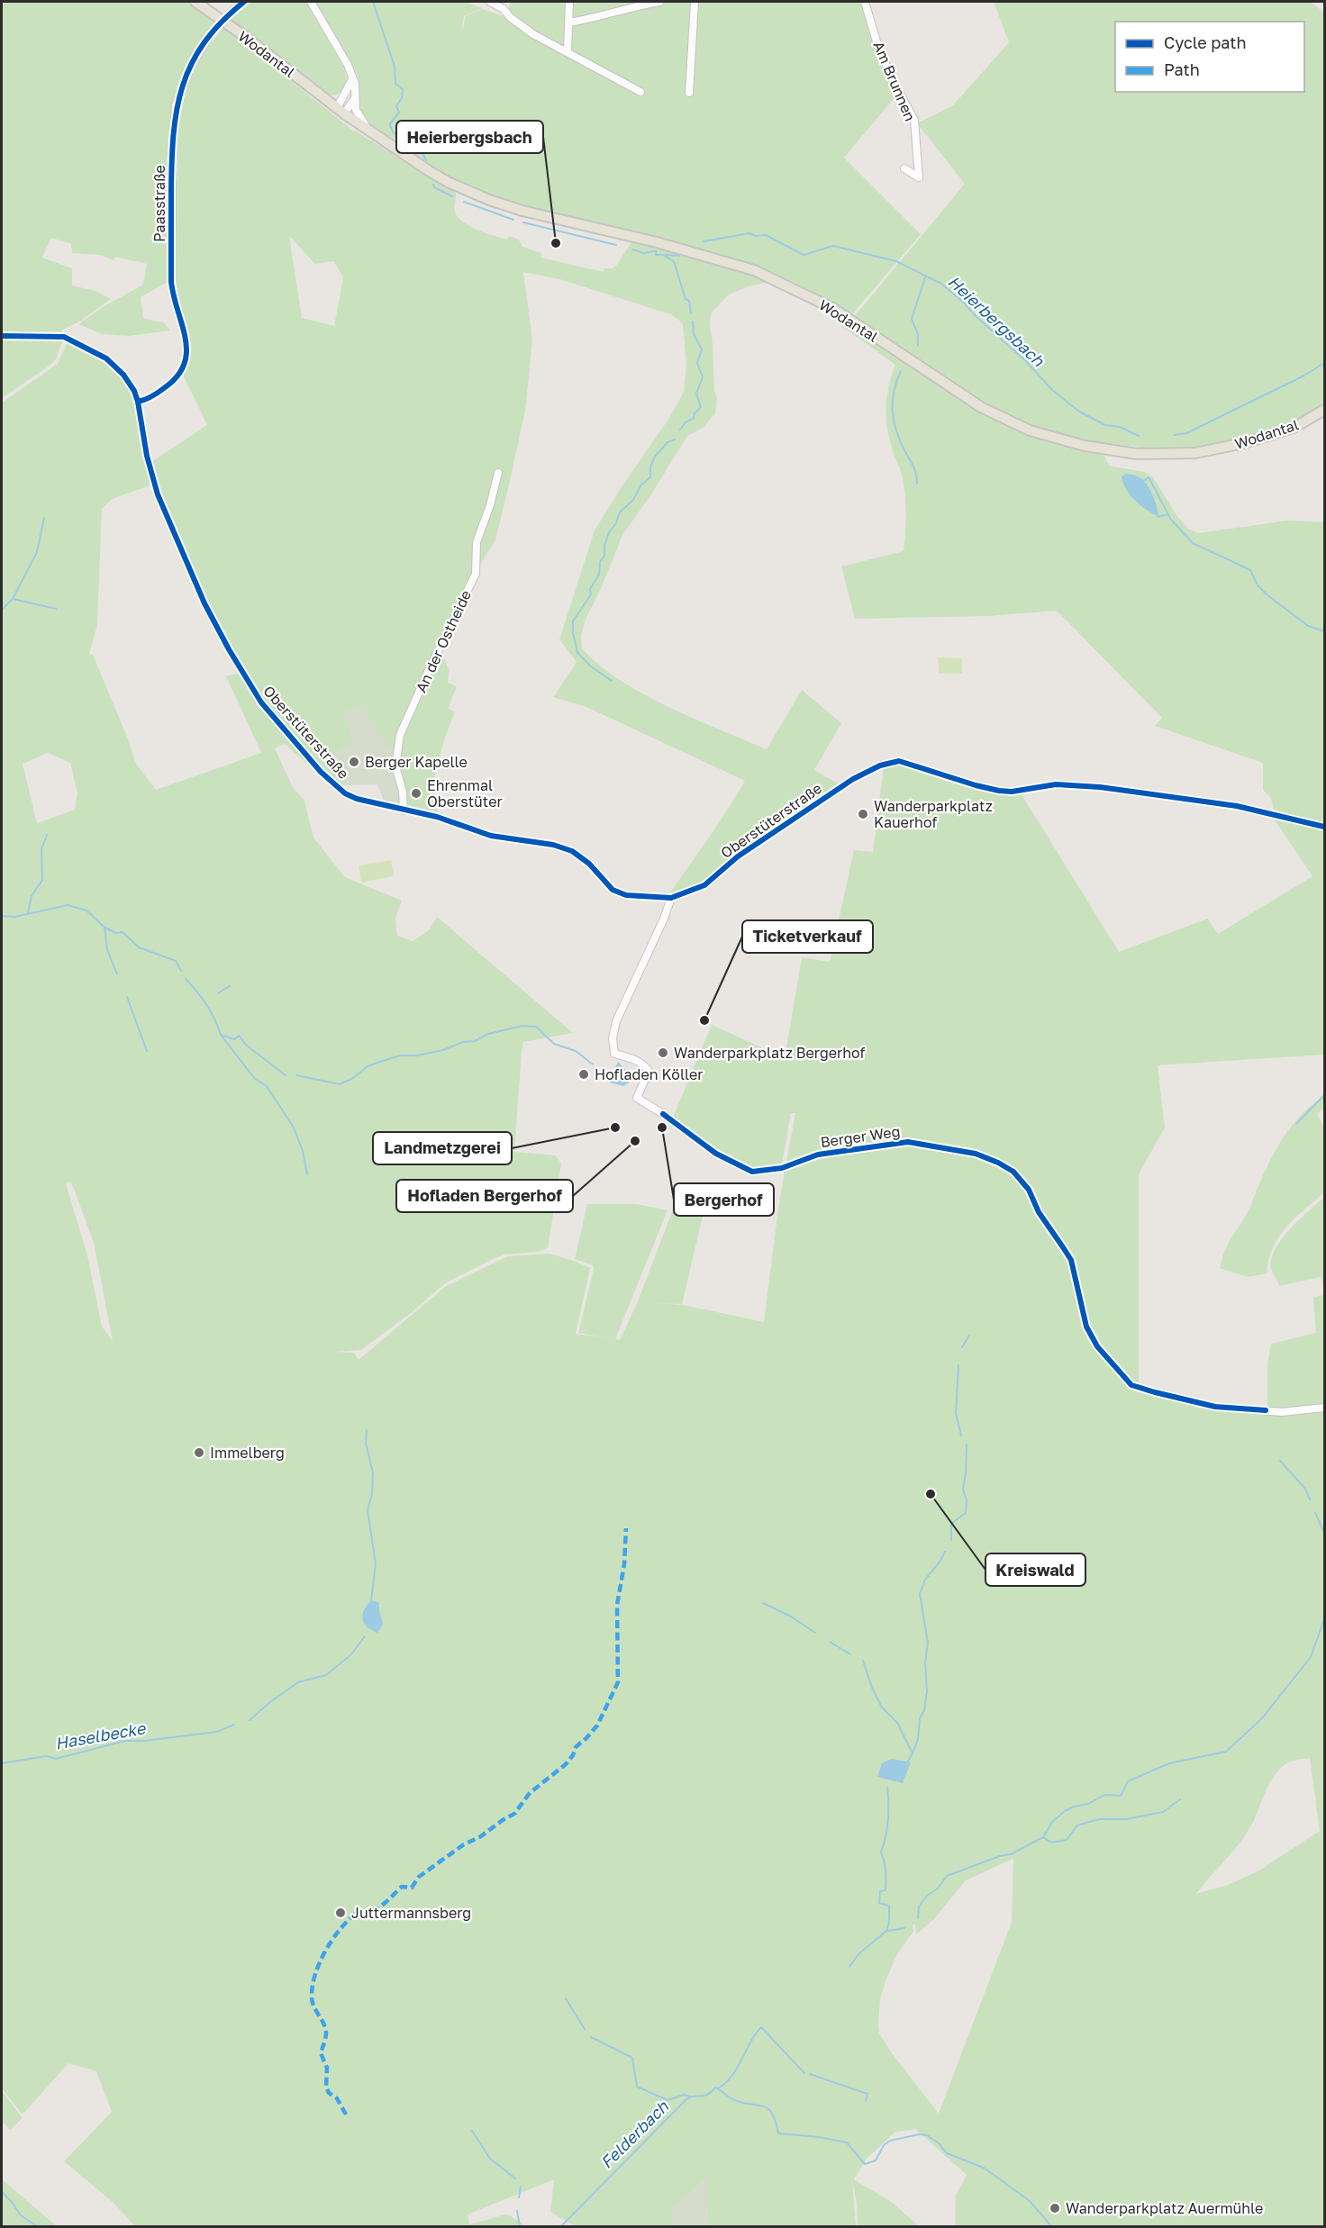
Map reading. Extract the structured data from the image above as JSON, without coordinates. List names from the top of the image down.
{
  "streets": {
    "main road": ["Wodantal"],
    "street": [
      "Am Brunnen",
      "Paasstraße",
      "An der Ostheide",
      "Oberstüterstraße",
      "Berger Weg"
    ]
  },
  "crossings": [
    ["Paasstraße", "Oberstüterstraße"],
    ["An der Ostheide", "Oberstüterstraße"],
    ["Oberstüterstraße", "Berger Weg"]
  ],
  "water": ["Heierbergsbach", "Haselbecke", "Felderbach"],
  "places": [
    "Heierbergsbach",
    "Berger Kapelle",
    "Ehrenmal Oberstüter",
    "Wanderparkplatz Kauerhof",
    "Ticketverkauf",
    "Wanderparkplatz Bergerhof",
    "Hofladen Köller",
    "Landmetzgerei",
    "Bergerhof",
    "Hofladen Bergerhof",
    "Immelberg",
    "Kreiswald",
    "Juttermannsberg",
    "Wanderparkplatz Auermühle"
  ],
  "legend": ["Cycle path", "Path"]
}
